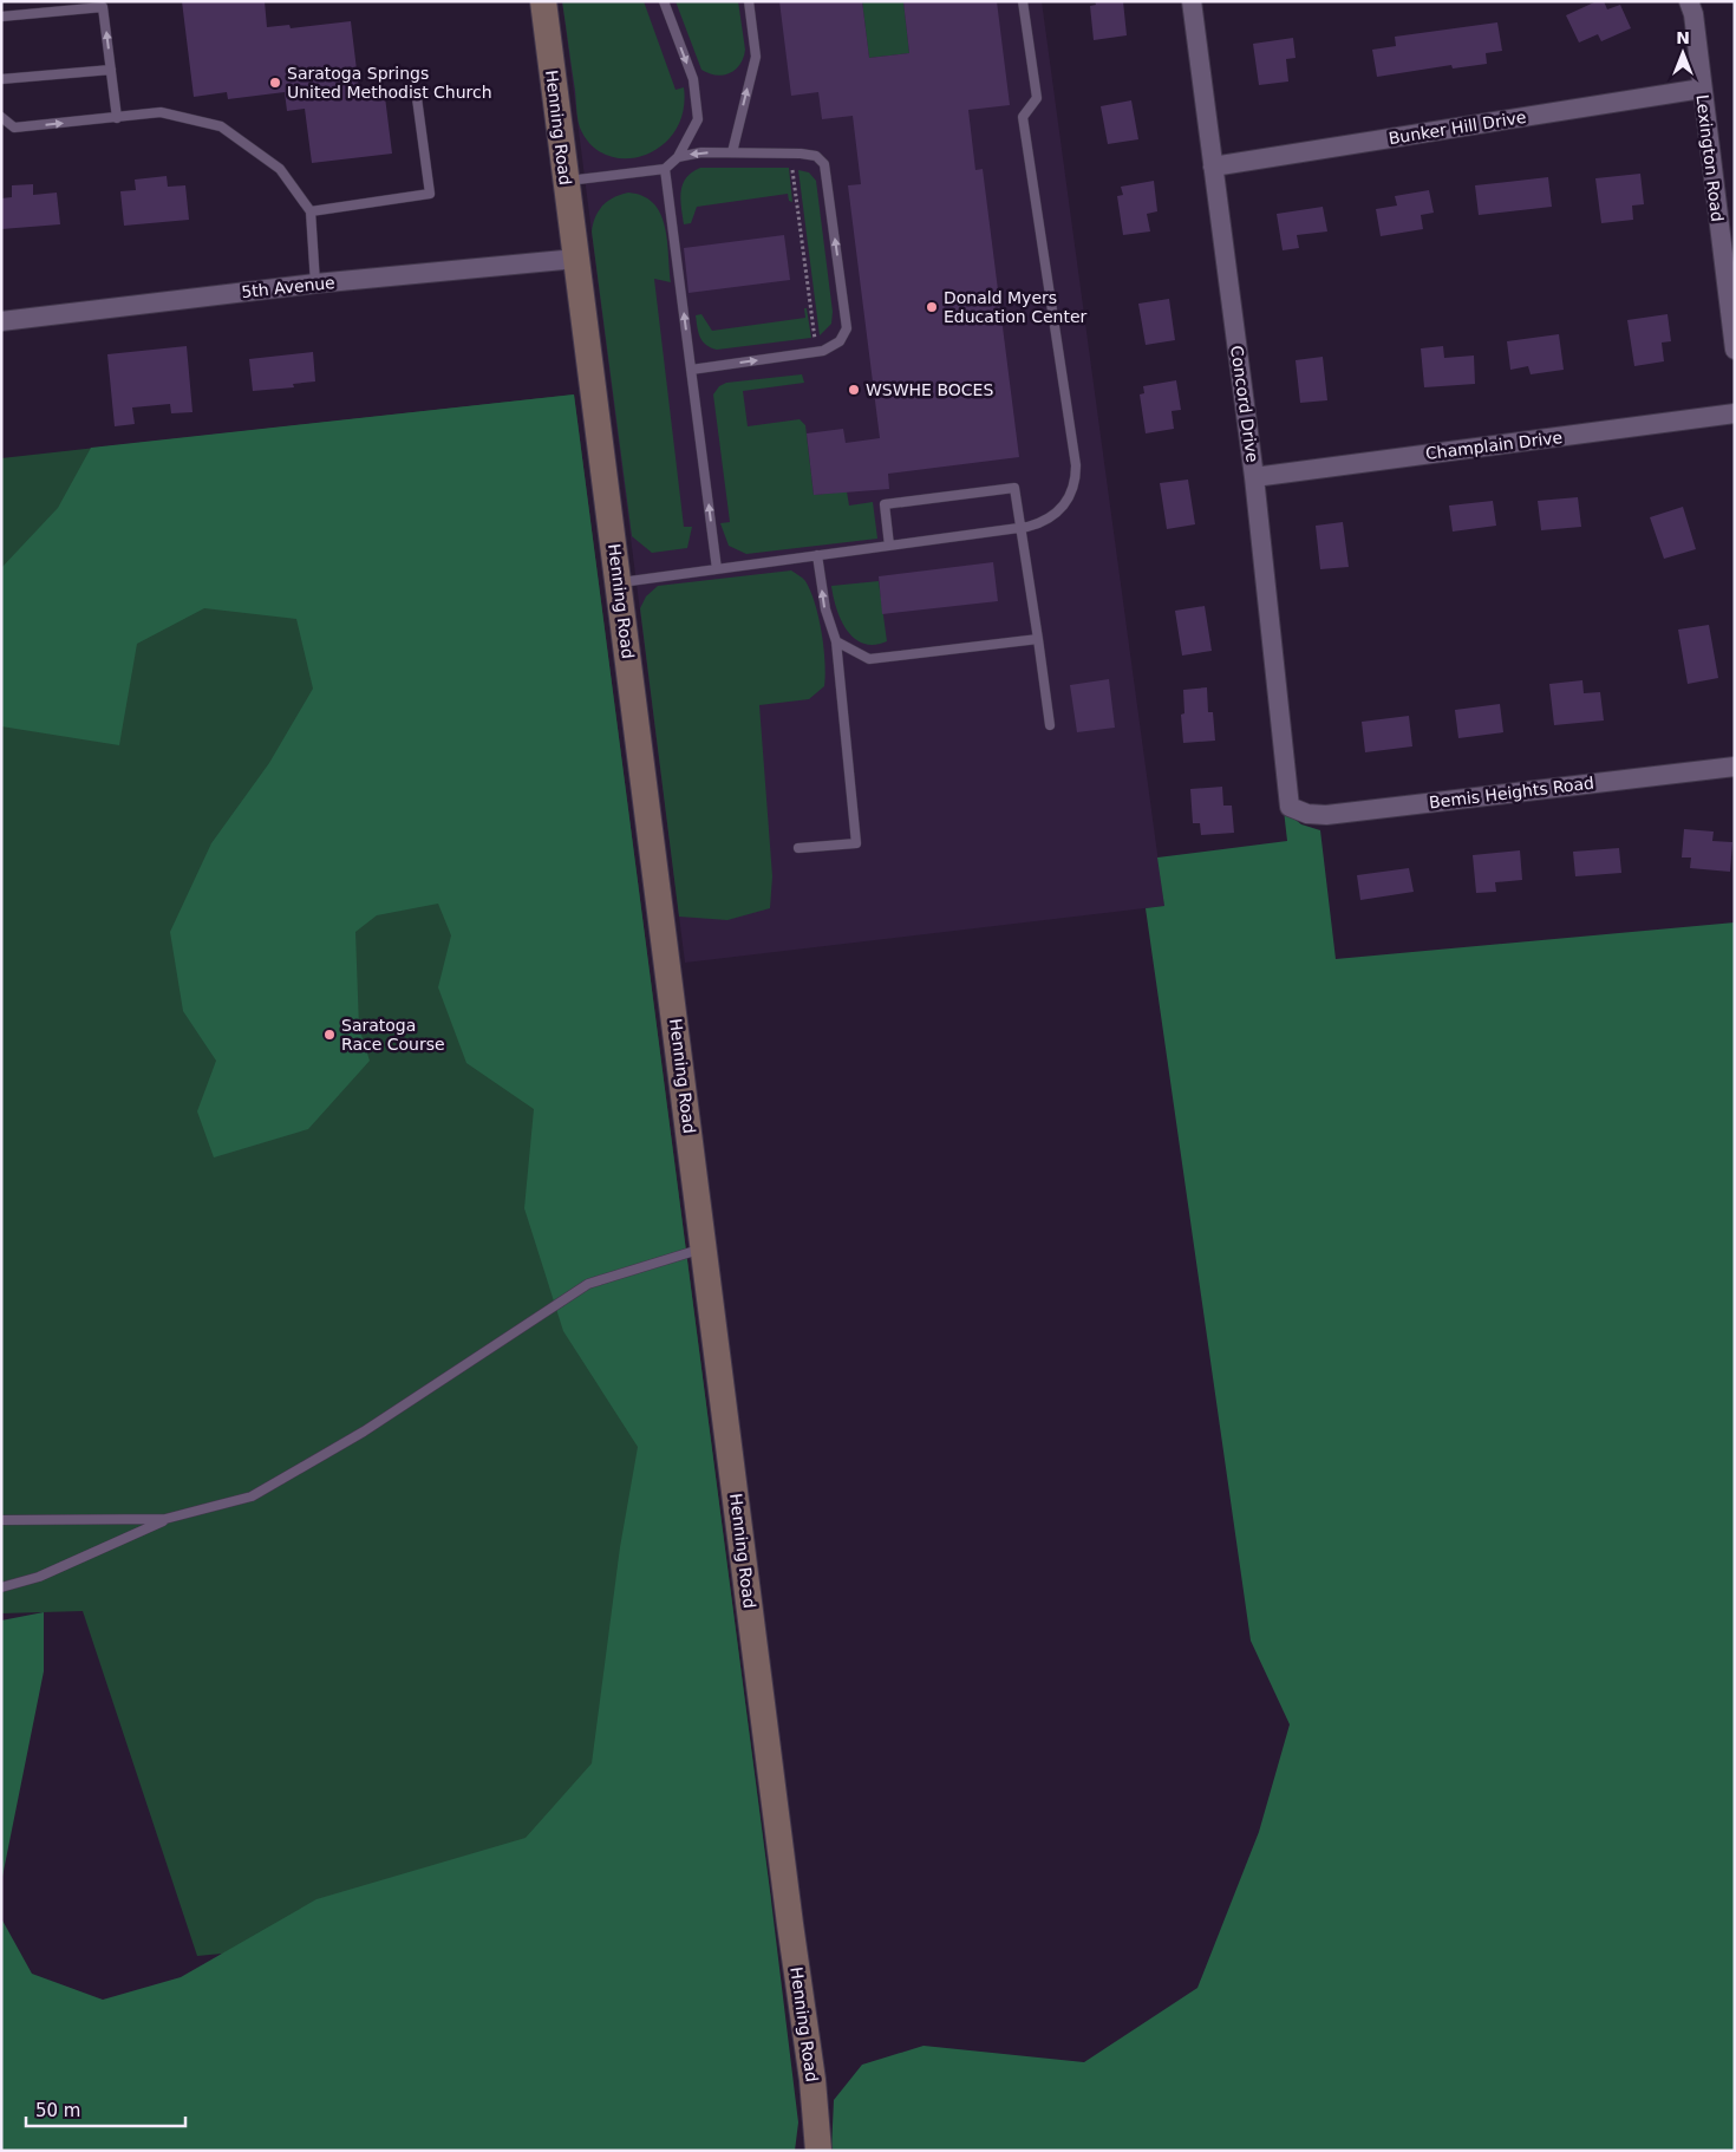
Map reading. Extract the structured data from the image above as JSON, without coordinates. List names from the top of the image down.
{
  "streets": {
    "street": [
      "Henning Road",
      "Bunker Hill Drive",
      "Lexington Road",
      "5th Avenue",
      "Concord Drive",
      "Champlain Drive",
      "Bemis Heights Road"
    ]
  },
  "crossings": [
    ["Henning Road", "5th Avenue"],
    ["Bunker Hill Drive", "Lexington Road"],
    ["Bunker Hill Drive", "Concord Drive"],
    ["Concord Drive", "Champlain Drive"],
    ["Concord Drive", "Bemis Heights Road"]
  ],
  "places": [
    "Saratoga Springs United Methodist Church",
    "Donald Myers Education Center",
    "WSWHE BOCES",
    "Saratoga Race Course"
  ],
  "scale_bar": "50 m",
  "north": "top"
}
